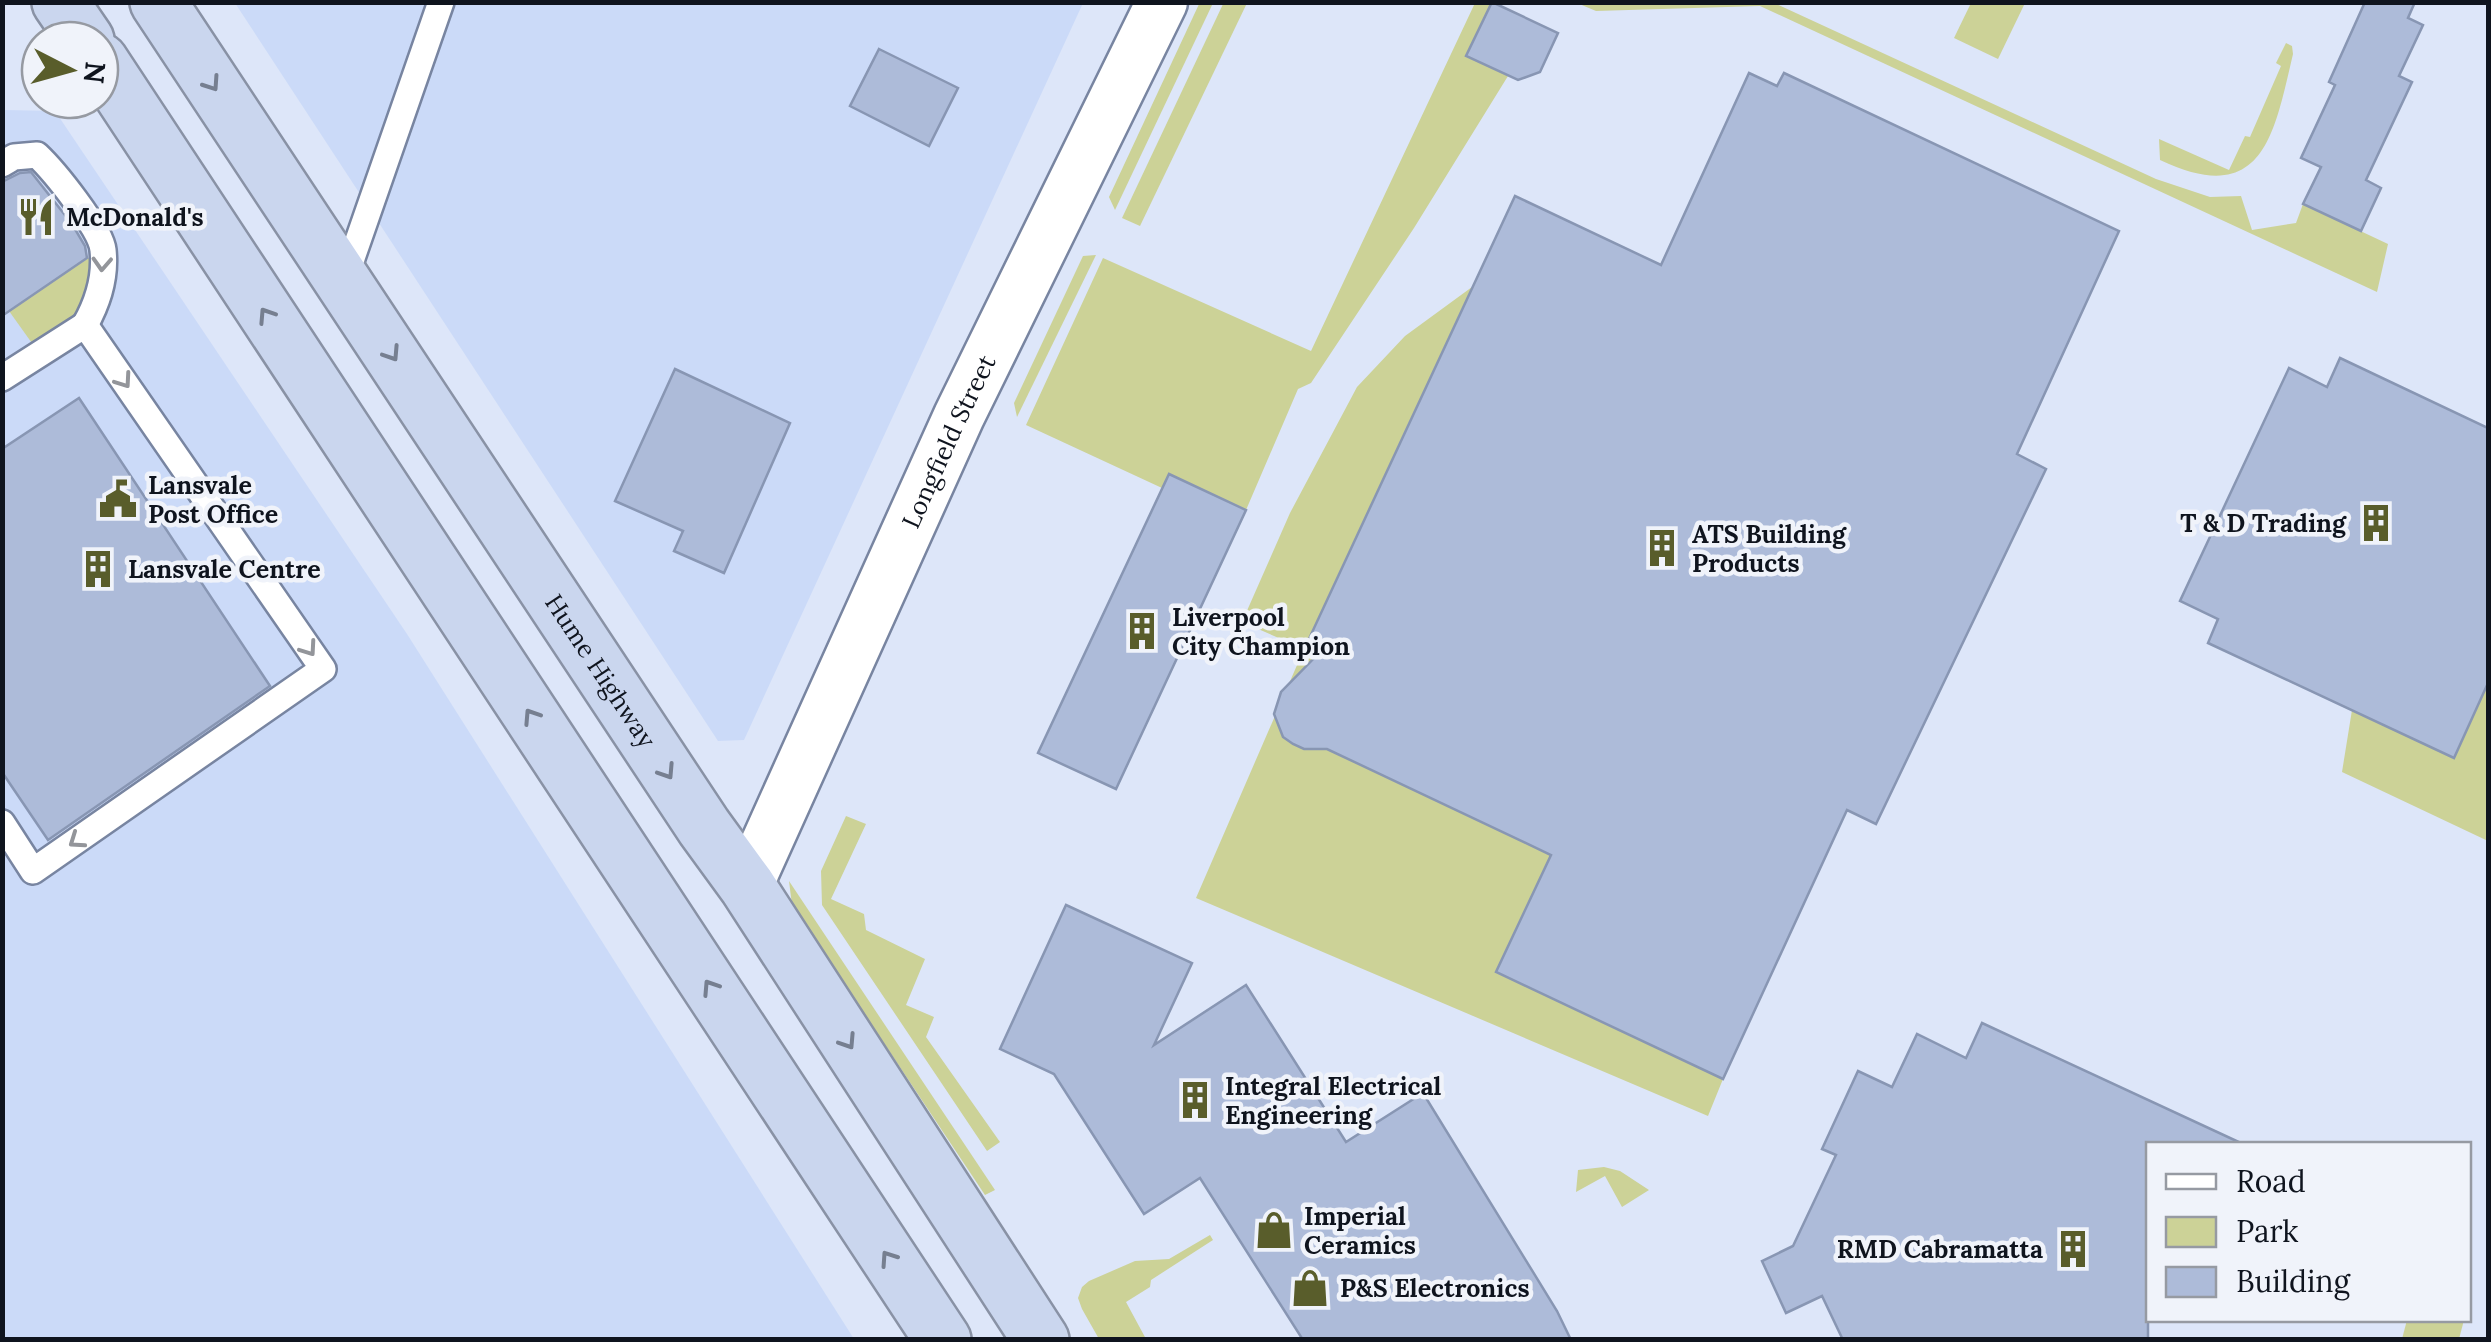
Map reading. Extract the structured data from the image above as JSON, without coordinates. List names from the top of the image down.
{
  "streets": {
    "highway": ["Hume Highway"],
    "street": ["Longfield Street"]
  },
  "crossings": [
    ["Longfield Street", "Hume Highway"]
  ],
  "places": {
    "restaurant": ["McDonald's"],
    "public building": ["Lansvale Post Office"],
    "building": [
      "T & D Trading",
      "ATS Building Products",
      "Lansvale Centre",
      "Liverpool City Champion",
      "Integral Electrical Engineering",
      "RMD Cabramatta"
    ],
    "shop": ["Imperial Ceramics", "P&S Electronics"]
  },
  "legend": ["Road", "Park", "Building"],
  "north": "right"
}
